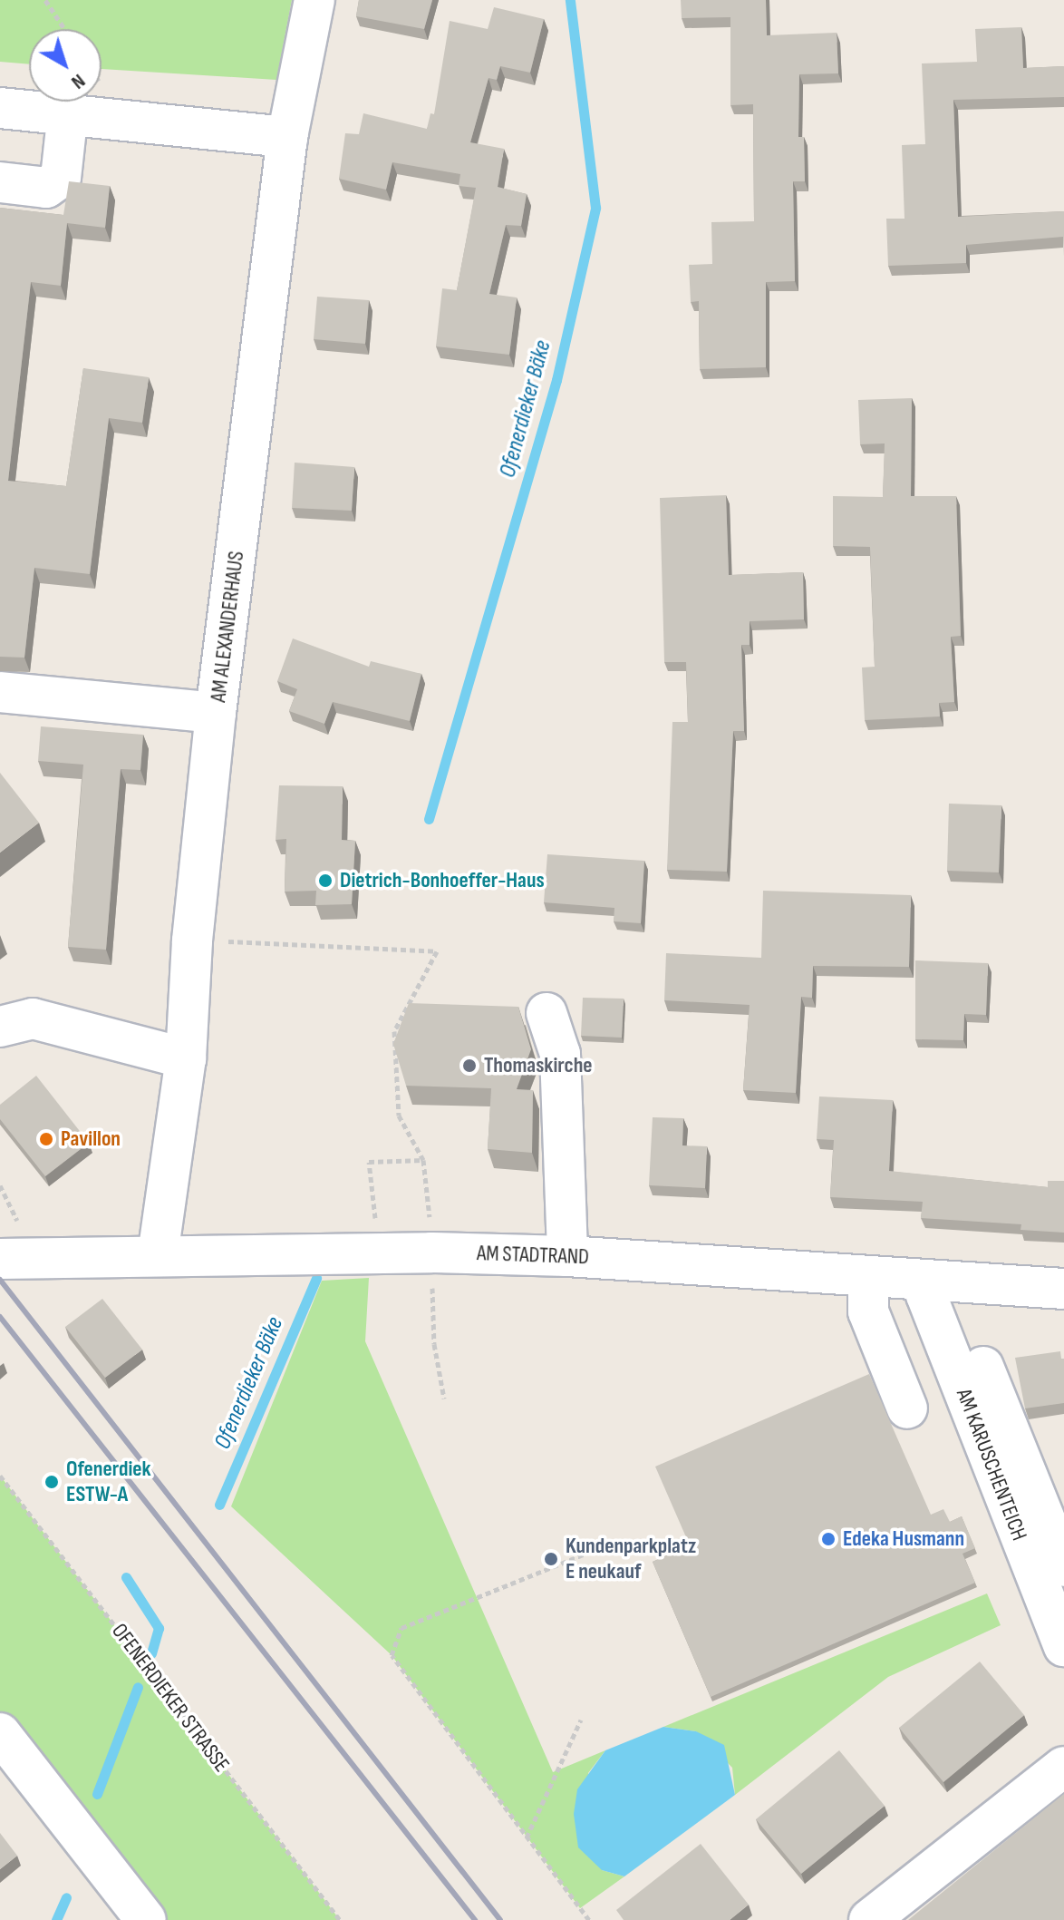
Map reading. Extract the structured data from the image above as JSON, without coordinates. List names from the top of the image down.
{
  "streets": {
    "street": ["AM ALEXANDERHAUS", "AM STADTRAND", "AM KARUSCHENTEICH"],
    "path": ["OFENERDIEKER STRASSE"]
  },
  "crossings": [
    ["AM ALEXANDERHAUS", "AM STADTRAND"],
    ["AM STADTRAND", "AM KARUSCHENTEICH"]
  ],
  "water": ["Ofenerdieker Bäke"],
  "places": [
    "Dietrich-Bonhoeffer-Haus",
    "Thomaskirche",
    "Pavillon",
    "Ofenerdiek ESTW-A",
    "Edeka Husmann",
    "Kundenparkplatz E neukauf"
  ],
  "north": "bottom right"
}
